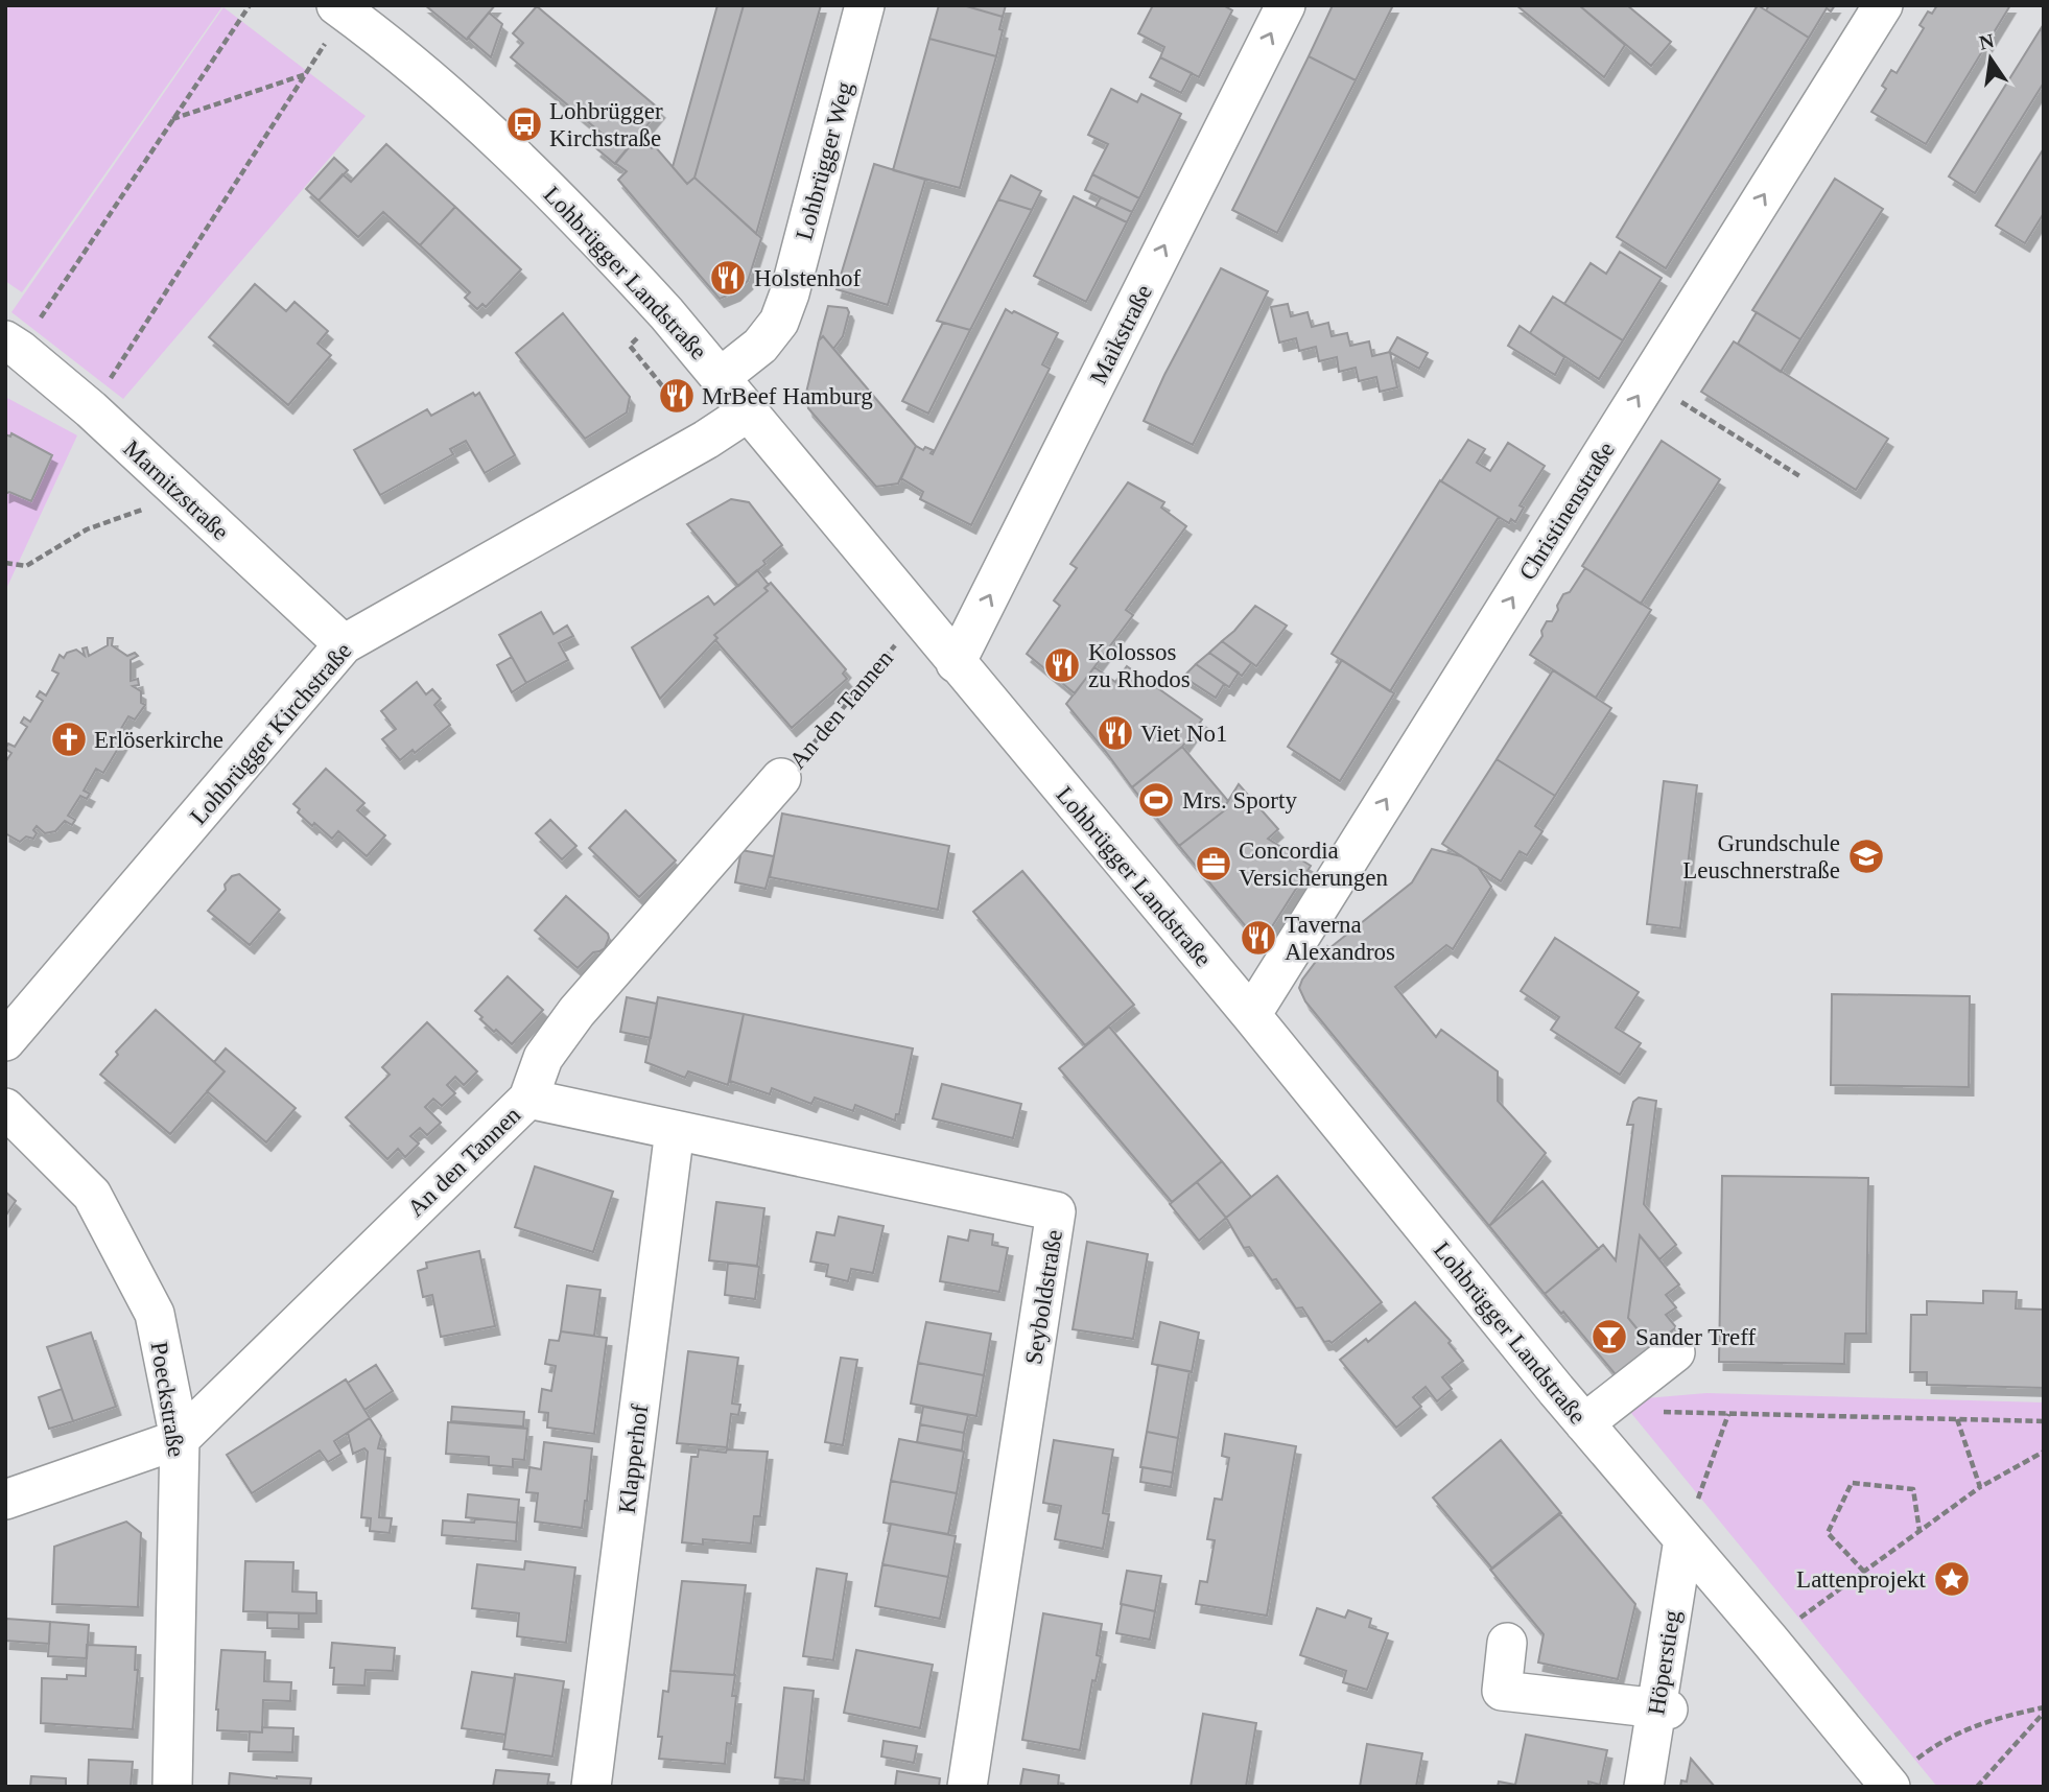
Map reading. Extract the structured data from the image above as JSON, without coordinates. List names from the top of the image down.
{
  "streets": {
    "street": [
      "Lohbrügger Weg",
      "Lohbrügger Landstraße",
      "Maikstraße",
      "Marnitzstraße",
      "Christinenstraße",
      "An den Tannen",
      "Lohbrügger Kirchstraße",
      "Seyboldstraße",
      "Poeckstraße",
      "Klapperhof",
      "Höperstieg"
    ]
  },
  "crossings": [
    ["Lohbrügger Weg", "Lohbrügger Landstraße"],
    ["Lohbrügger Landstraße", "Maikstraße"],
    ["Lohbrügger Landstraße", "Christinenstraße"],
    ["Lohbrügger Landstraße", "An den Tannen"],
    ["Lohbrügger Landstraße", "Lohbrügger Kirchstraße"],
    ["Lohbrügger Landstraße", "Höperstieg"],
    ["Marnitzstraße", "Lohbrügger Kirchstraße"],
    ["An den Tannen", "Seyboldstraße"],
    ["An den Tannen", "Poeckstraße"],
    ["Seyboldstraße", "Klapperhof"]
  ],
  "one_way": ["Maikstraße", "Christinenstraße"],
  "places": {
    "bus stop": ["Lohbrügger Kirchstraße"],
    "restaurant": [
      "Holstenhof",
      "MrBeef Hamburg",
      "Kolossos zu Rhodos",
      "Viet No1",
      "Taverna Alexandros"
    ],
    "church": ["Erlöserkirche"],
    "sports": ["Mrs. Sporty"],
    "school or university": ["Grundschule Leuschnerstraße"],
    "office": ["Concordia Versicherungen"],
    "bar": ["Sander Treff"],
    "place": ["Lattenprojekt"]
  },
  "north": "top"
}
